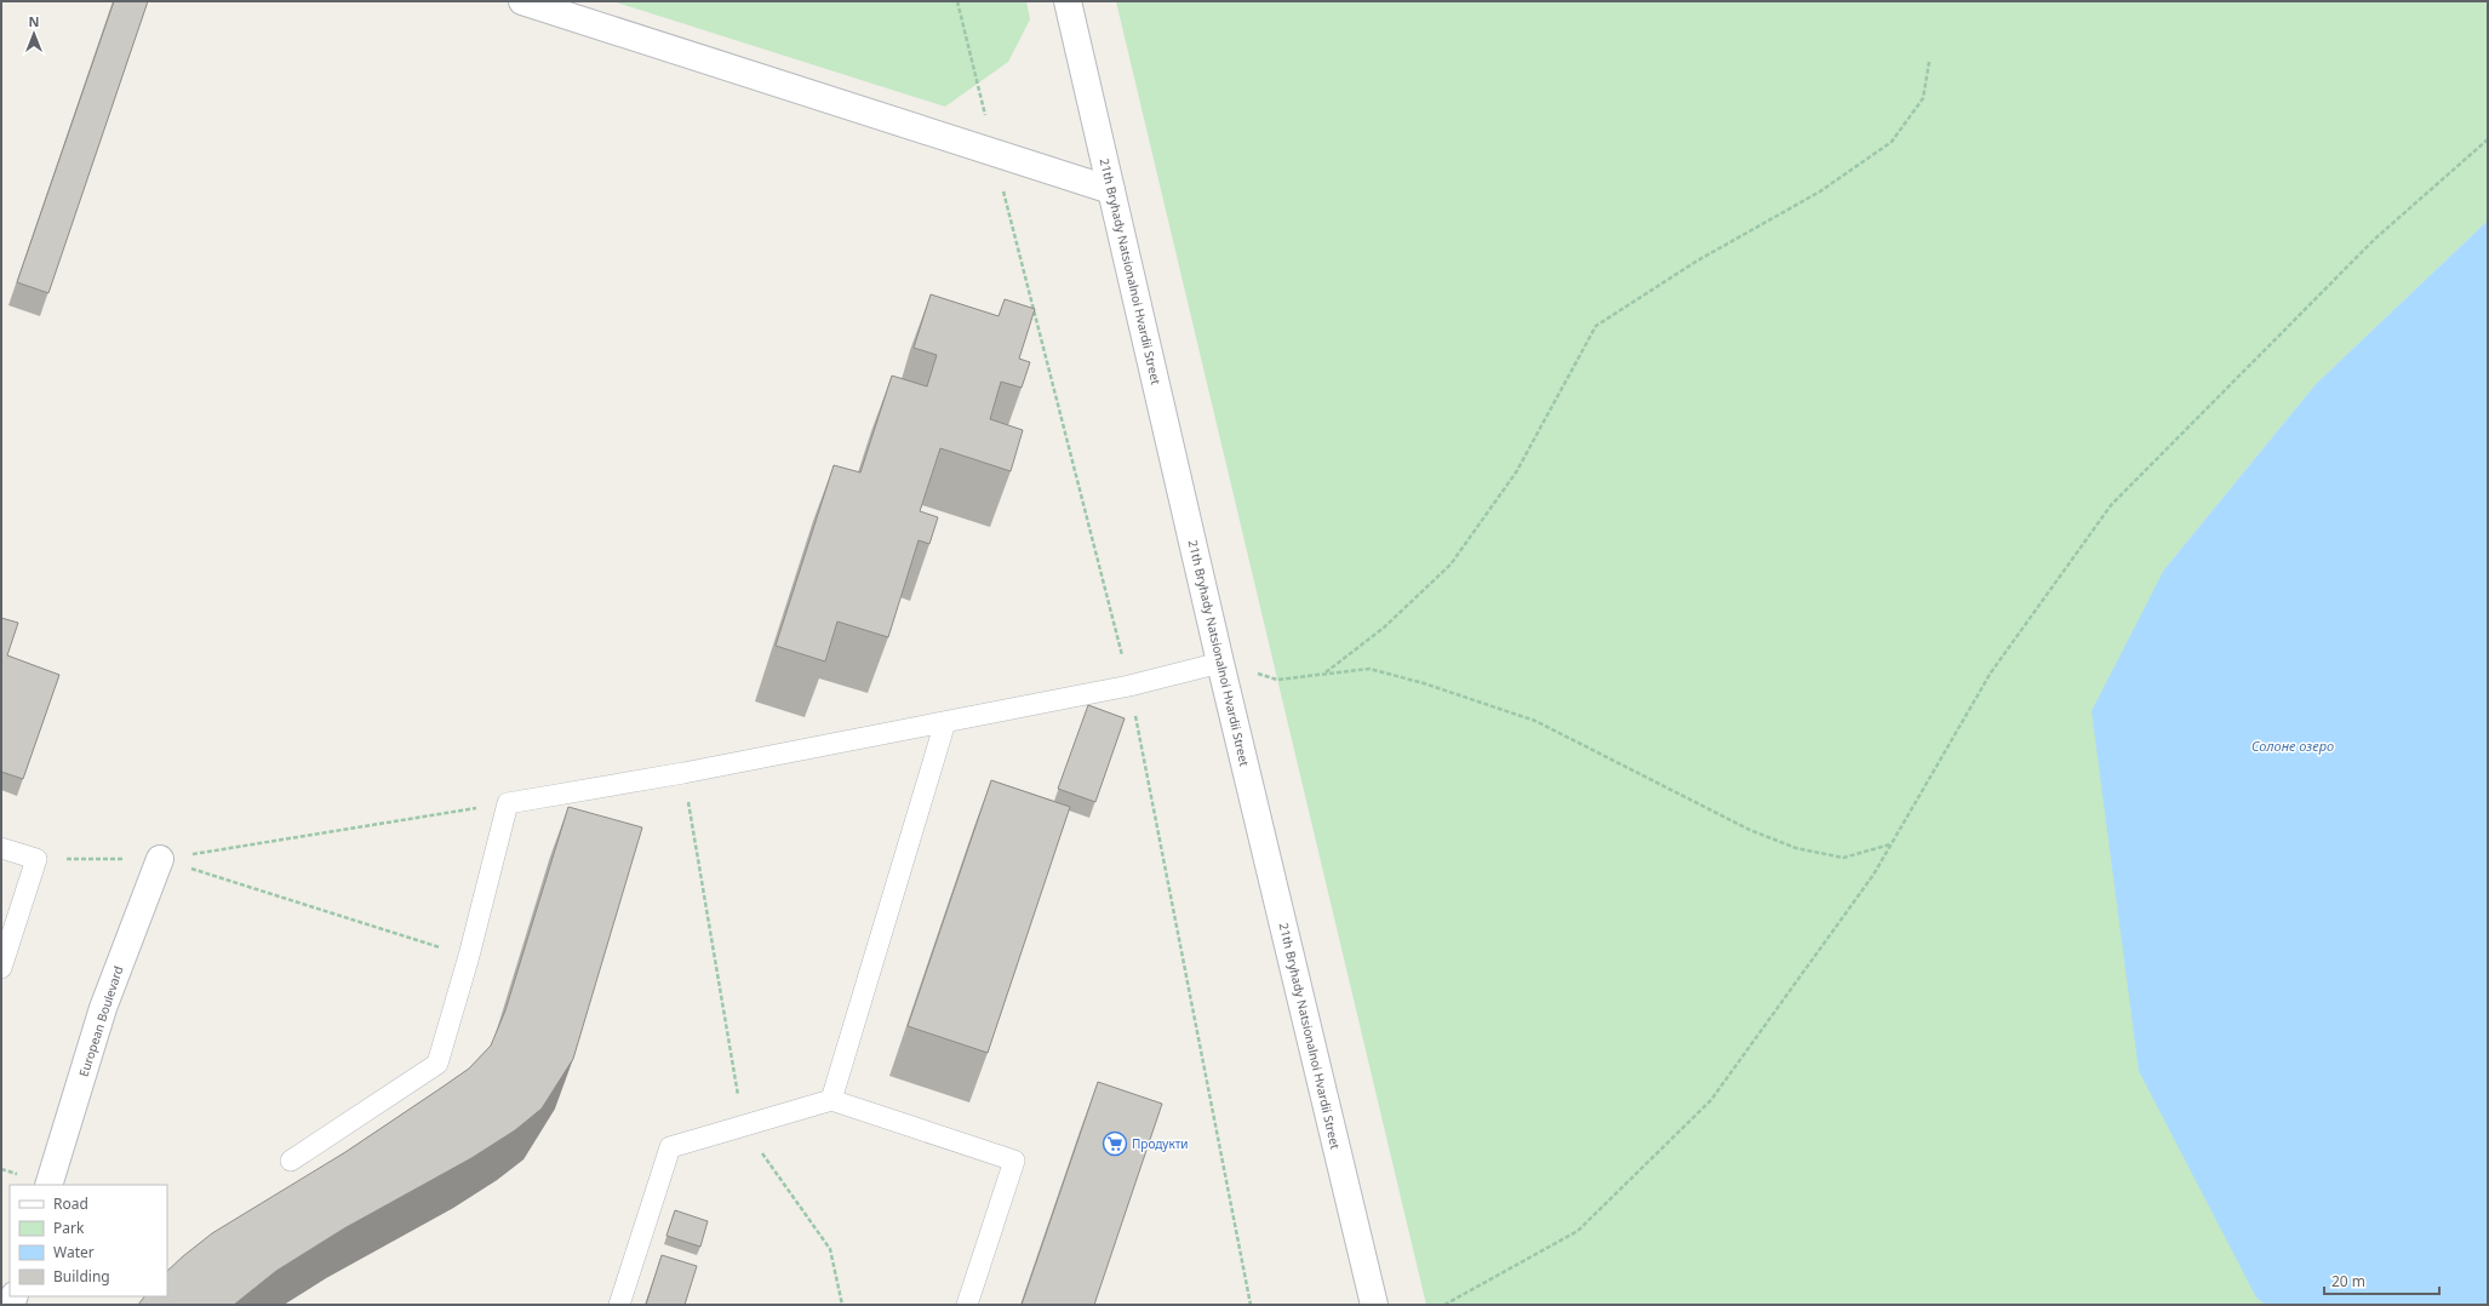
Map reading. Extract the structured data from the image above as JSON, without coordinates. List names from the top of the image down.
{
  "streets": {
    "street": ["21th Bryhady Natsionalnoi Hvardii Street", "European Boulevard"]
  },
  "water": ["Солоне озеро"],
  "places": {
    "supermarket": ["Продукти"]
  },
  "legend": [
    "Road",
    "Park",
    "Water",
    "Building"
  ],
  "scale_bar": "20 m",
  "north": "top"
}
